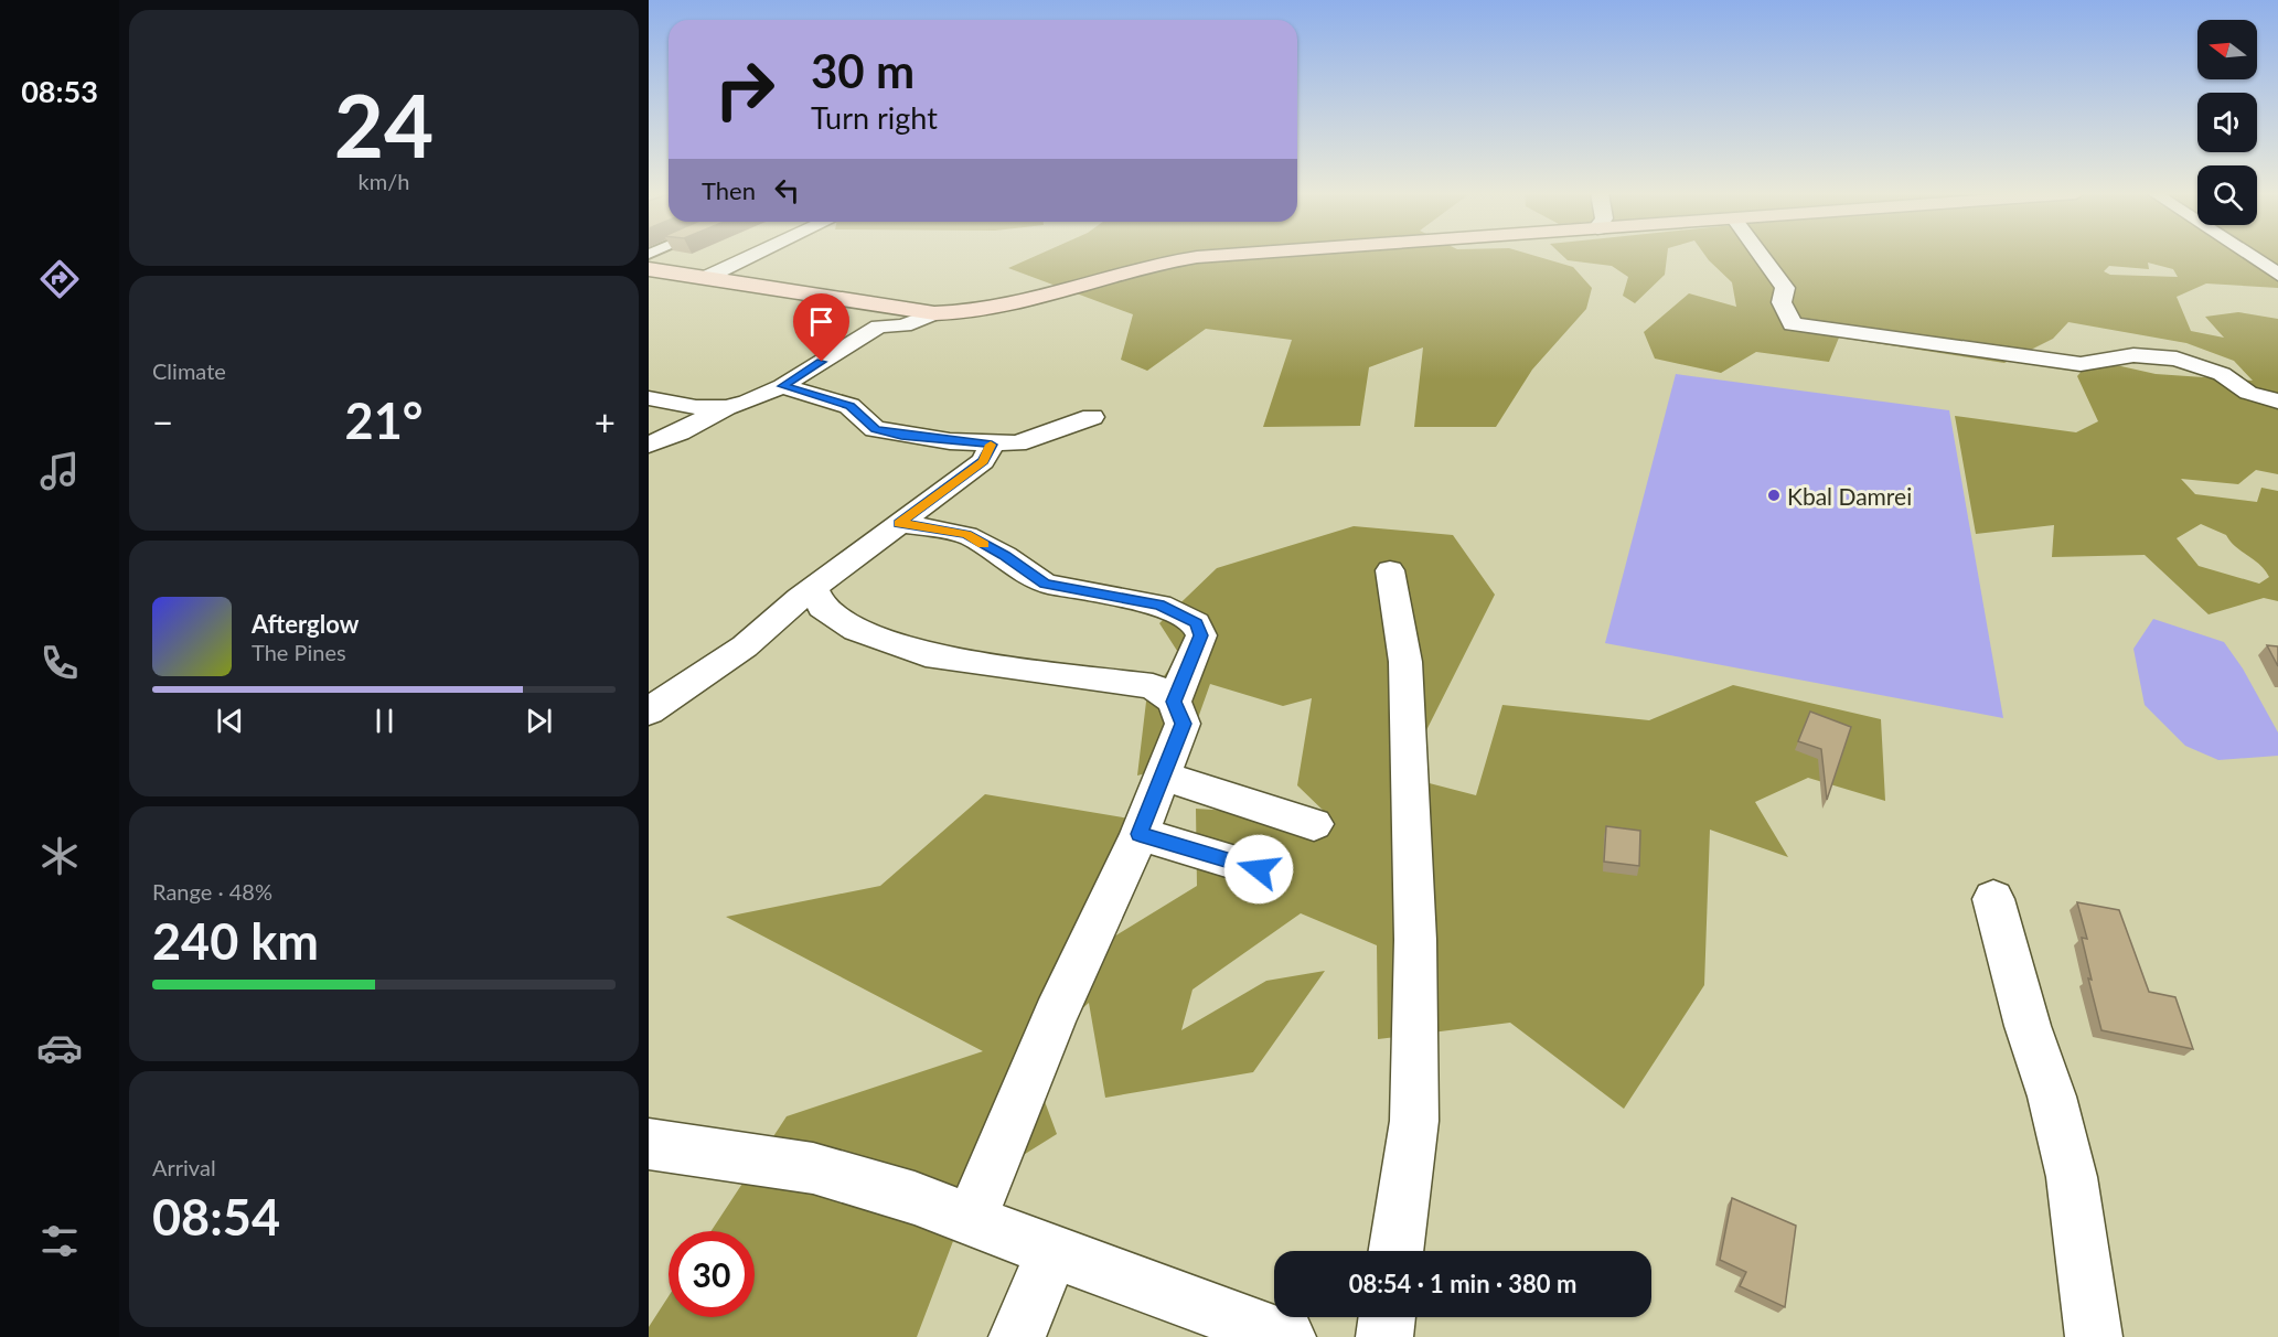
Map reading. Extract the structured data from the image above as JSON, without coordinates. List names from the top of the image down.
{
  "places": ["Kbal Damrei"],
  "north": "left",
  "page": {
    "tabs": "08:53",
    "tile": [
      ["24", "km/h"],
      "Climate",
      ["Range · 48%", "240 km"],
      ["Arrival", "08:54"]
    ],
    "turn": ["30 m", "Turn right"],
    "then": "Then",
    "heat": ["−", "21°", "+"],
    "song": ["Afterglow", "The Pines"],
    "limit": "30",
    "trip": "08:54 · 1 min · 380 m"
  }
}
